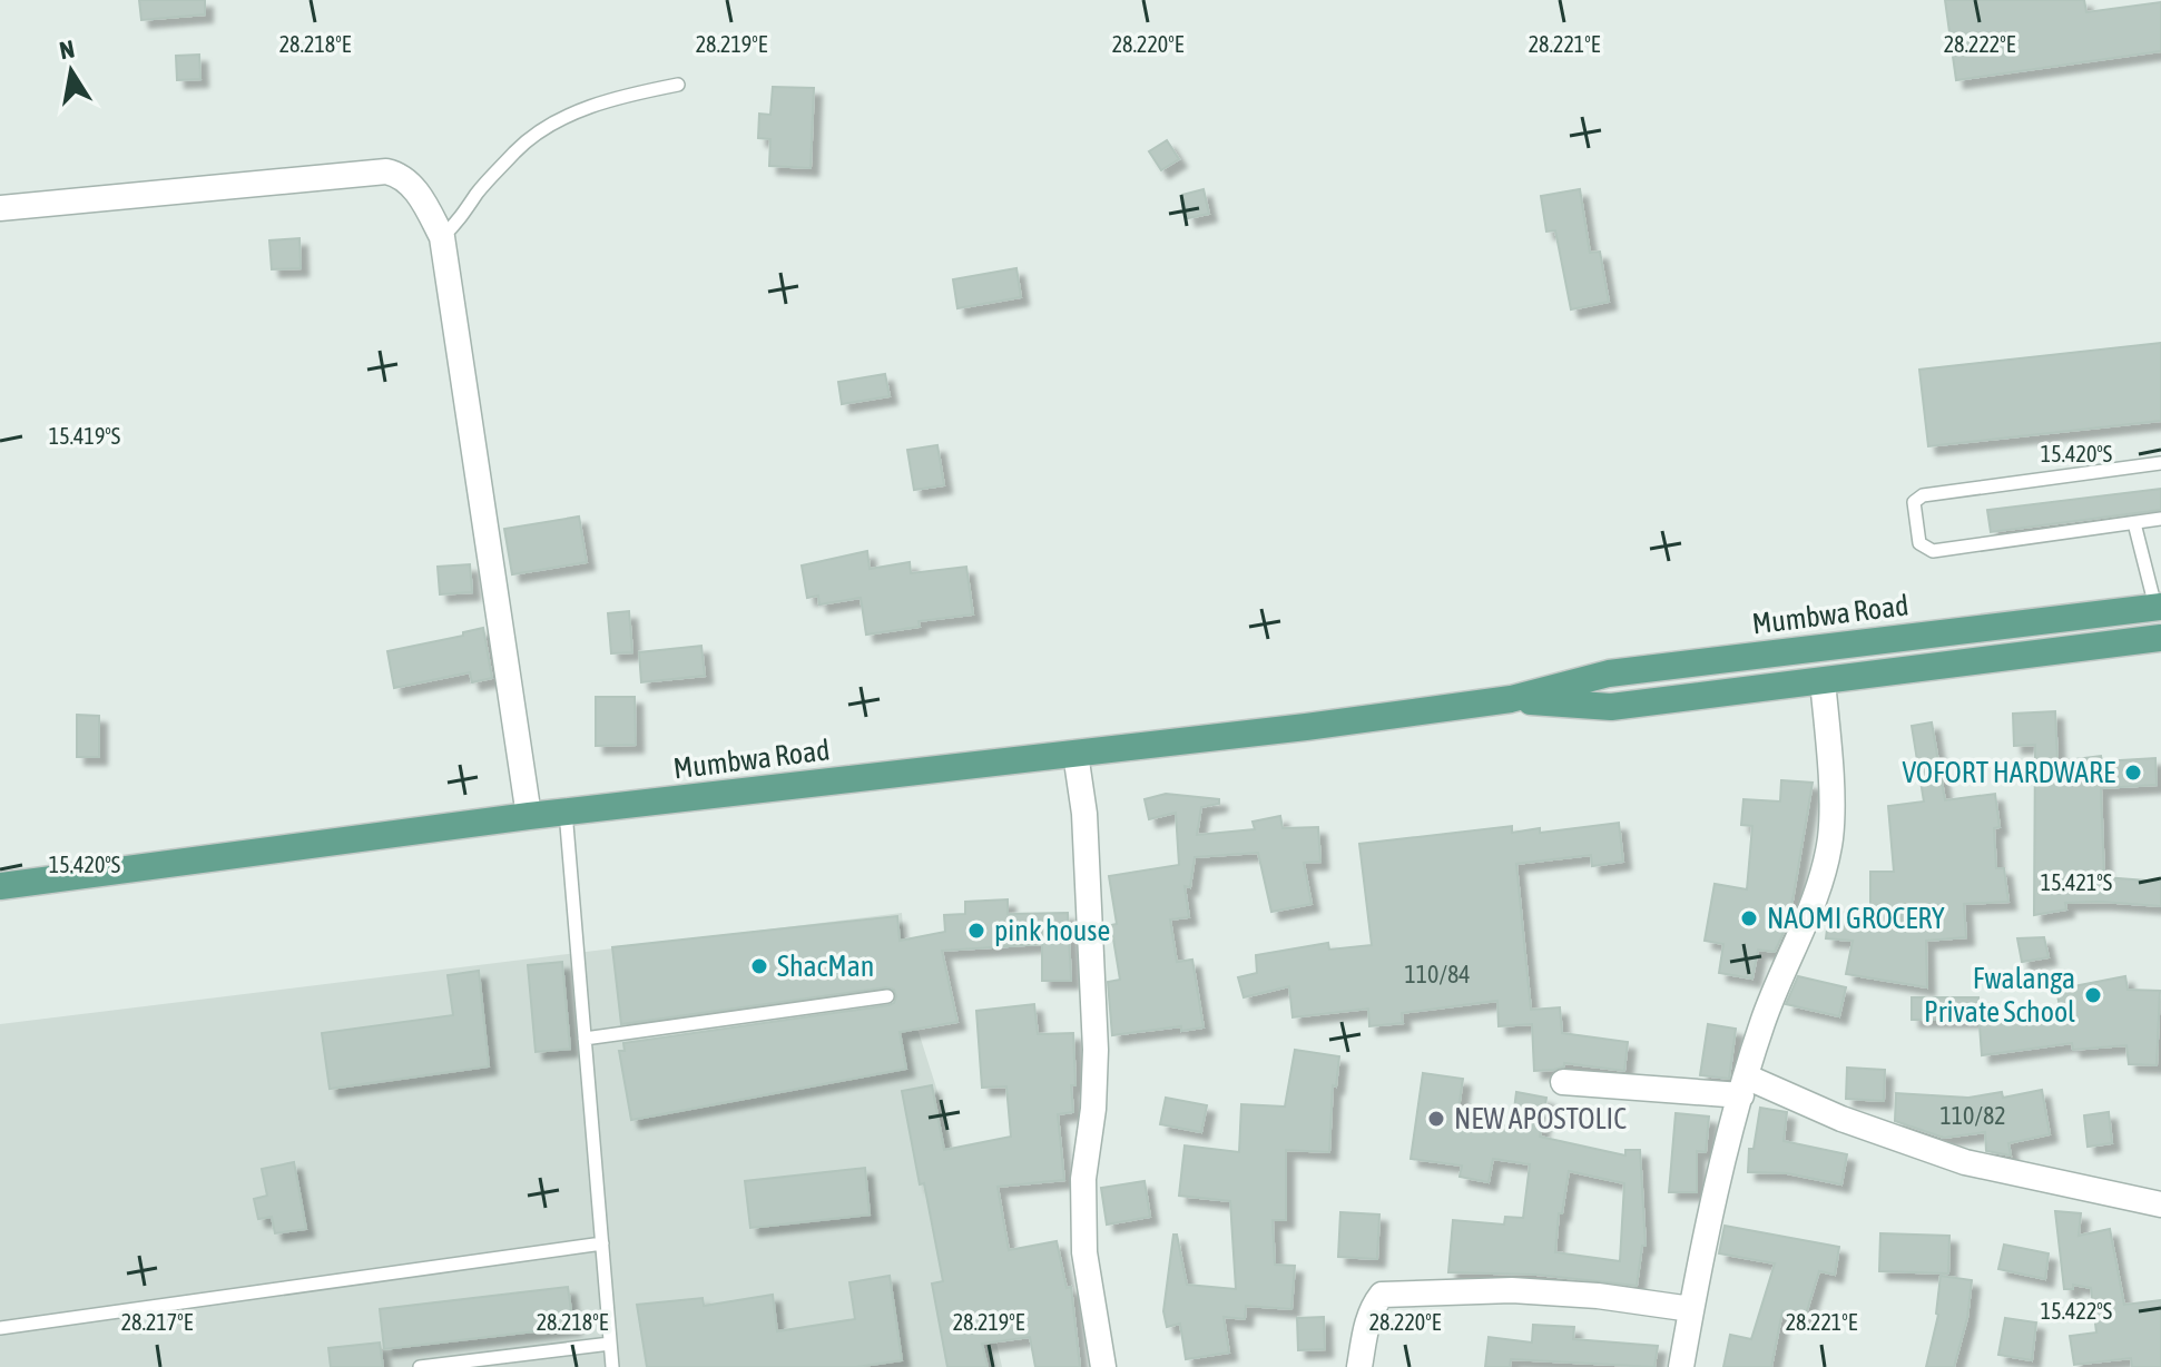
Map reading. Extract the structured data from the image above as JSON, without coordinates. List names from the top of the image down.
{
  "streets": {
    "main road": ["Mumbwa Road"]
  },
  "places": [
    "VOFORT HARDWARE",
    "NAOMI GROCERY",
    "pink house",
    "ShacMan",
    "Fwalanga Private School",
    "NEW APOSTOLIC"
  ],
  "house_numbers": ["110/84", "110/82"],
  "north": "top",
  "coordinates": [
    "28.218°E",
    "28.219°E",
    "28.220°E",
    "28.221°E",
    "28.222°E",
    "15.419°S",
    "15.420°S",
    "15.421°S",
    "15.422°S",
    "28.217°E"
  ]
}
